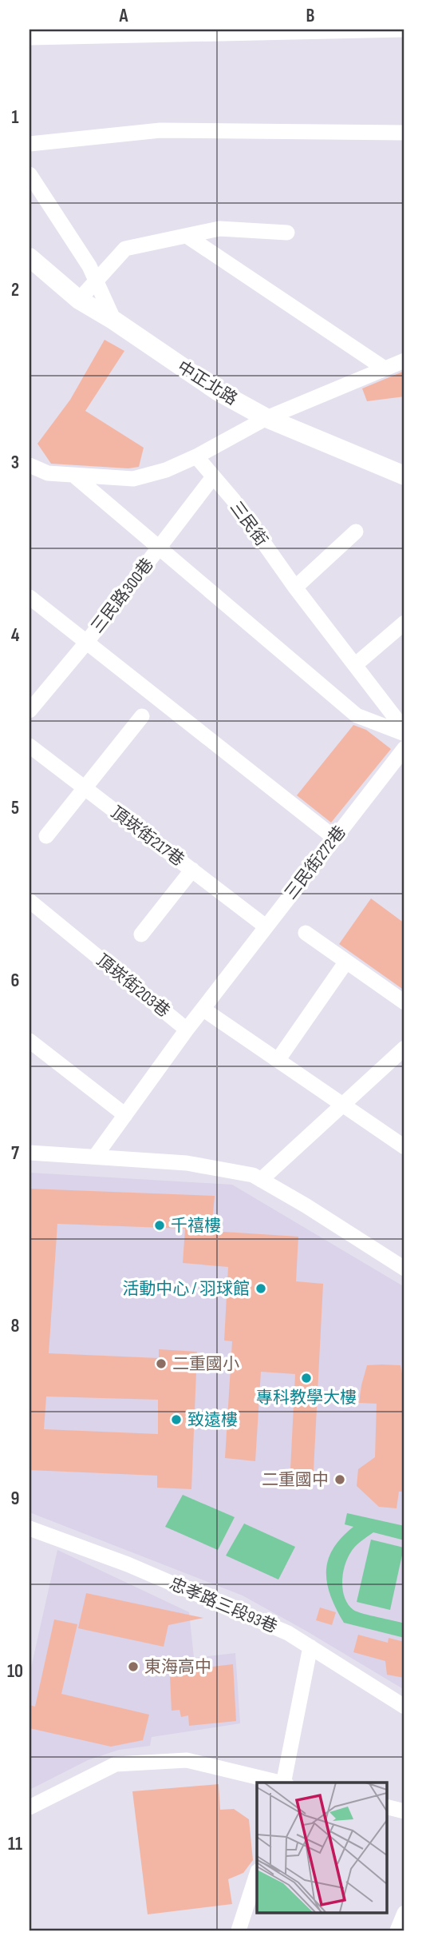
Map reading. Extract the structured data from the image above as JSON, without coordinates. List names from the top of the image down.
{
  "streets": {
    "main road": ["中正北路"],
    "street": [
      "三民街",
      "三民路300巷",
      "頂崁街217巷",
      "三民街272巷",
      "頂崁街203巷",
      "忠孝路三段93巷"
    ]
  },
  "crossings": [
    ["三民街", "三民路300巷"],
    ["頂崁街217巷", "三民街272巷"],
    ["三民街272巷", "頂崁街203巷"]
  ],
  "places": [
    "千禧樓",
    "活動中心 / 羽球館",
    "二重國小",
    "專科教學大樓",
    "致遠樓",
    "二重國中",
    "東海高中"
  ],
  "grid": {
    "columns": ["A", "B"],
    "rows": [
      "1",
      "2",
      "3",
      "4",
      "5",
      "6",
      "7",
      "8",
      "9",
      "10",
      "11"
    ]
  }
}
